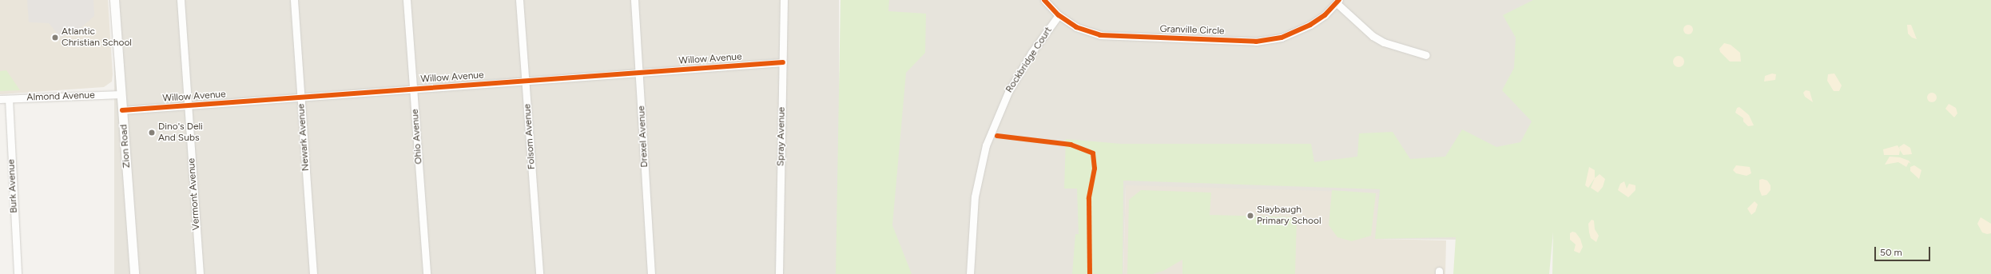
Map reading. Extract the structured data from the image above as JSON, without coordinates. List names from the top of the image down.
{
  "streets": {
    "street": [
      "Granville Circle",
      "Willow Avenue",
      "Rockbridge Court",
      "Almond Avenue",
      "Ohio Avenue",
      "Folsom Avenue",
      "Drexel Avenue",
      "Spray Avenue",
      "Newark Avenue",
      "Zion Road",
      "Burk Avenue",
      "Vermont Avenue"
    ]
  },
  "crossings": [
    ["Granville Circle", "Rockbridge Court"],
    ["Willow Avenue", "Ohio Avenue"],
    ["Willow Avenue", "Folsom Avenue"],
    ["Willow Avenue", "Drexel Avenue"],
    ["Willow Avenue", "Spray Avenue"],
    ["Willow Avenue", "Newark Avenue"],
    ["Willow Avenue", "Zion Road"],
    ["Willow Avenue", "Vermont Avenue"],
    ["Almond Avenue", "Zion Road"],
    ["Almond Avenue", "Burk Avenue"]
  ],
  "places": ["Atlantic Christian School", "Dino's Deli And Subs", "Slaybaugh Primary School"],
  "scale_bar": "50 m"
}
